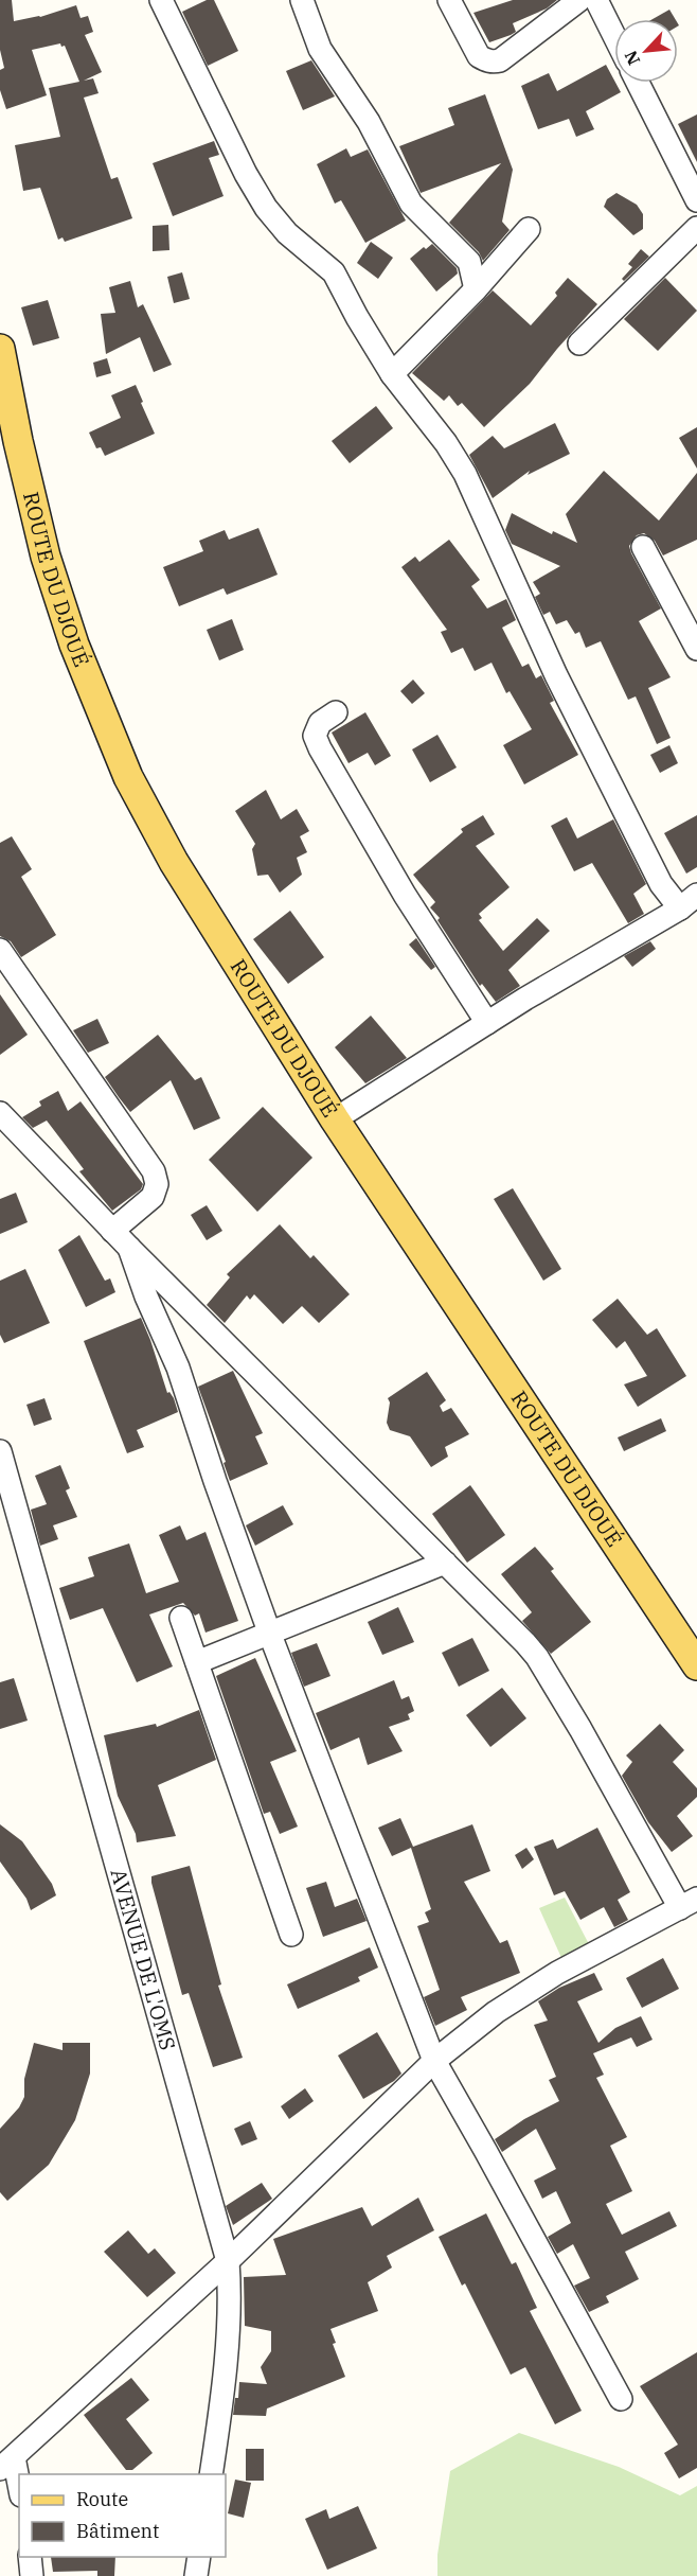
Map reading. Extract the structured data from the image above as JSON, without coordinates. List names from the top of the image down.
{
  "streets": {
    "main road": ["ROUTE DU DJOUÉ"],
    "street": ["AVENUE DE L'OMS"]
  },
  "legend": ["Route", "Bâtiment"],
  "north": "bottom left"
}
